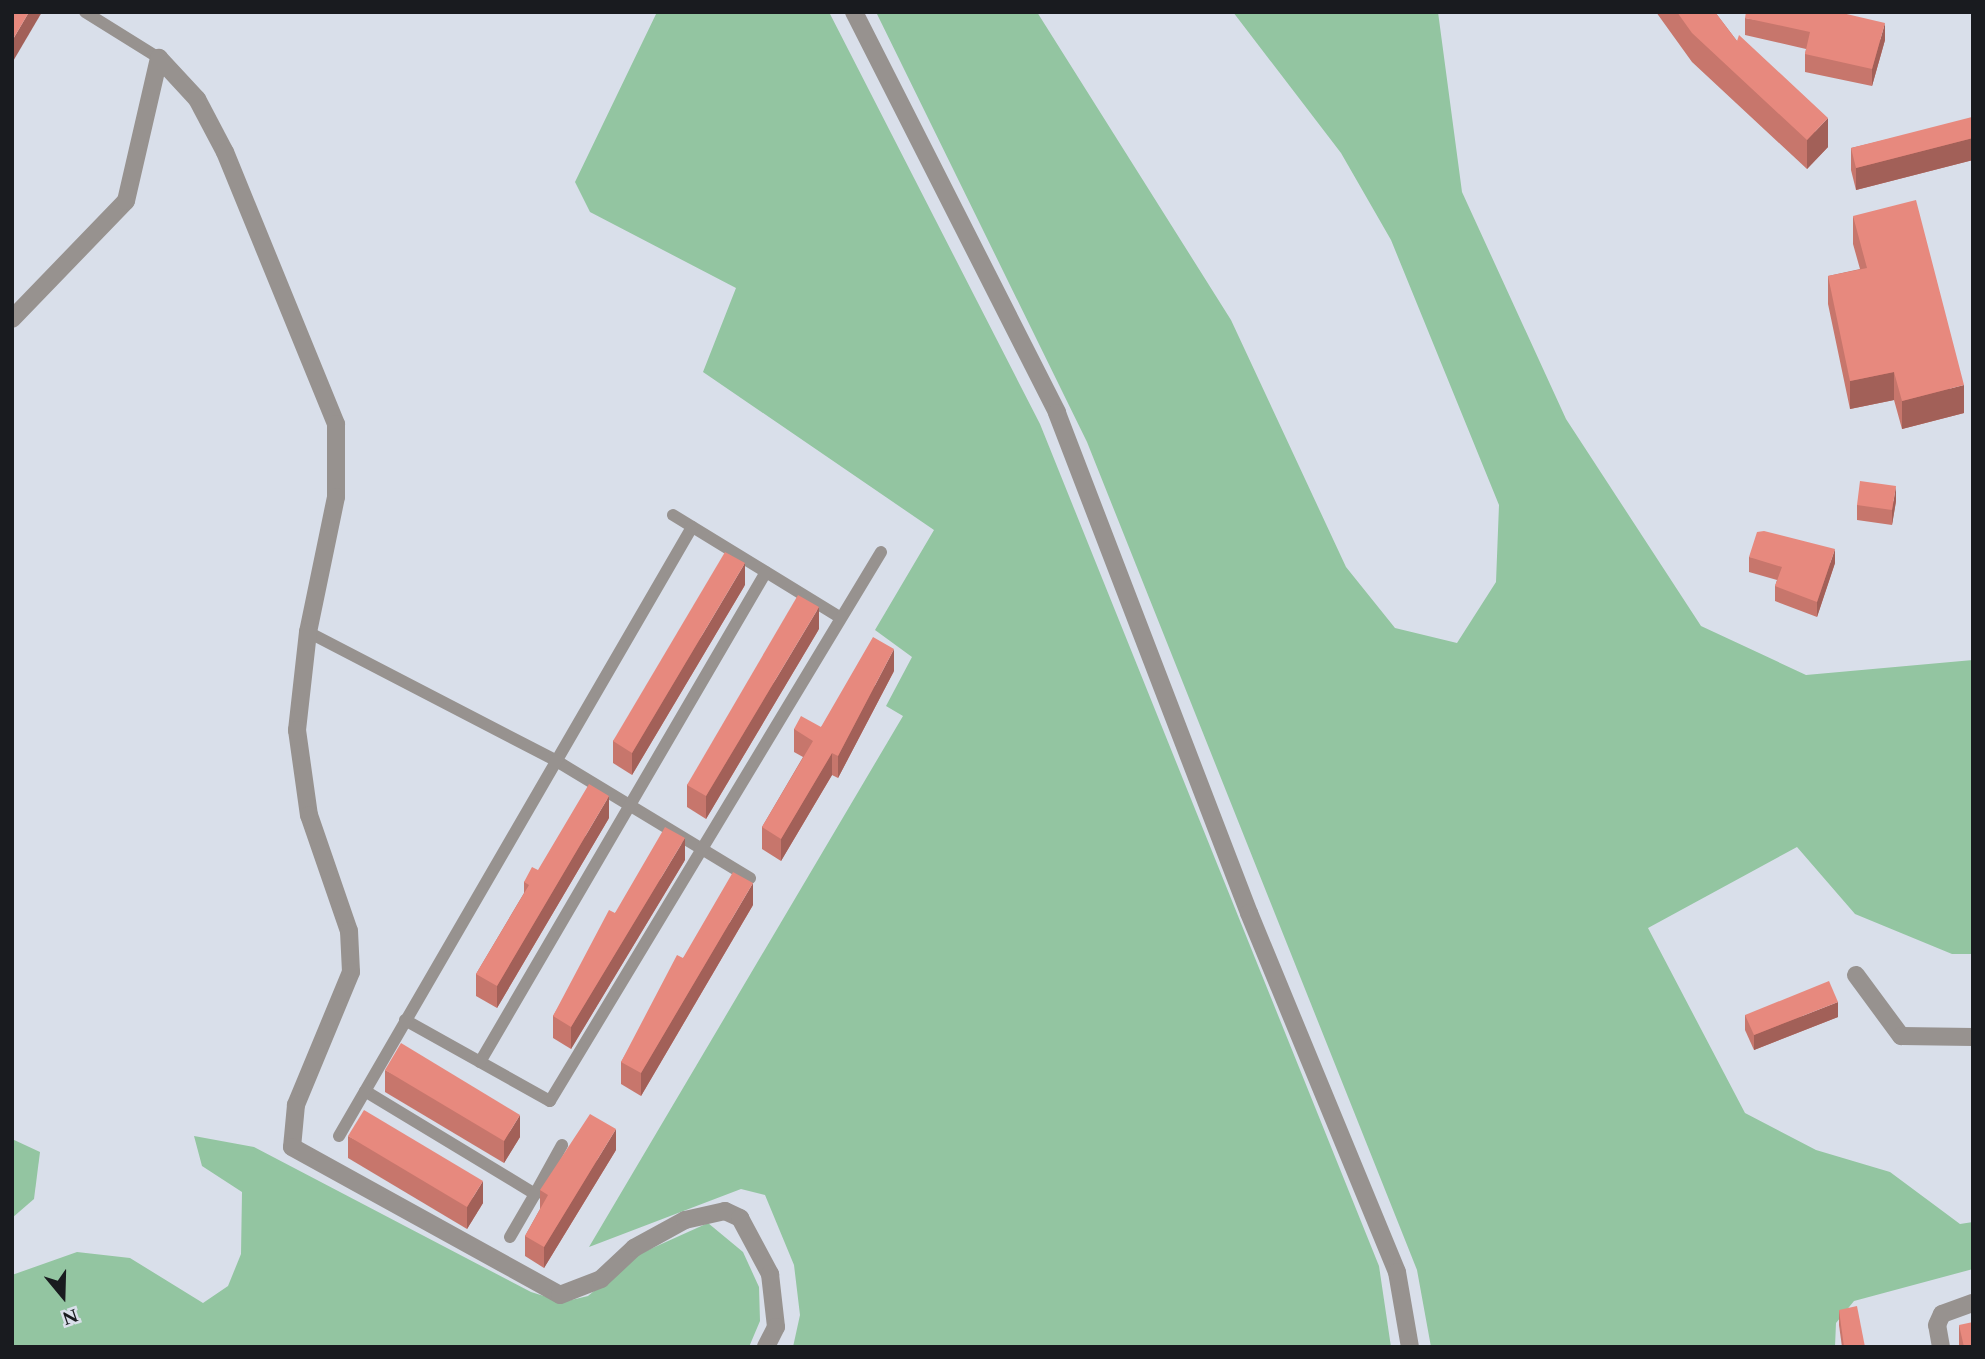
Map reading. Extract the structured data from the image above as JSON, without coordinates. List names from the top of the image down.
{
  "north": "bottom"
}
